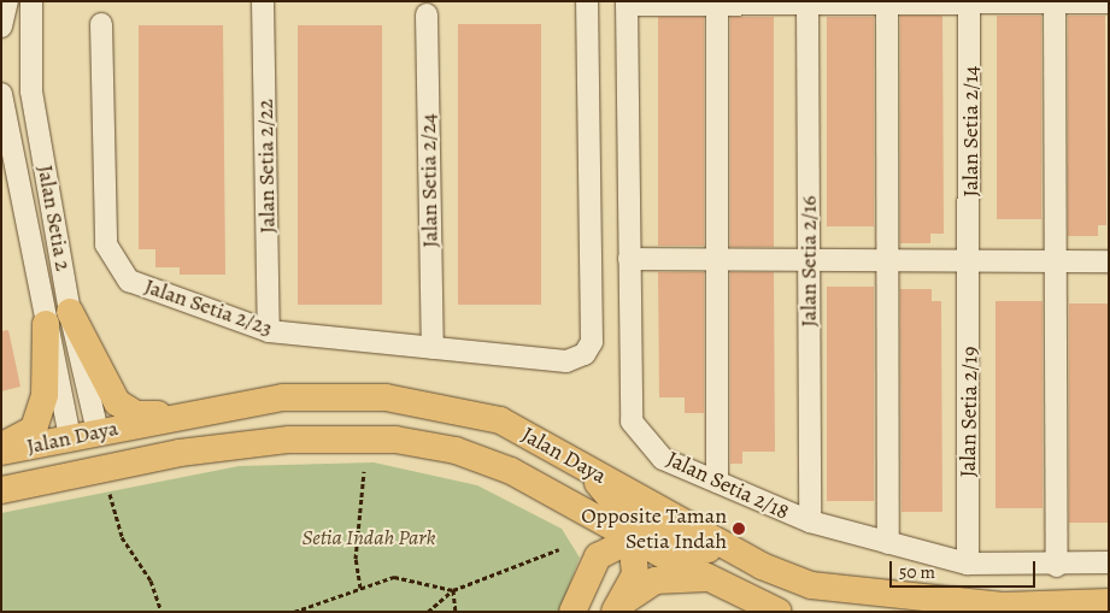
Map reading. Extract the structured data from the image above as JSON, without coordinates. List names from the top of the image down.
{
  "streets": {
    "main road": ["Jalan Daya"],
    "street": [
      "Jalan Setia 2/14",
      "Jalan Setia 2/22",
      "Jalan Setia 2/24",
      "Jalan Setia 2",
      "Jalan Setia 2/16",
      "Jalan Setia 2/23",
      "Jalan Setia 2/19",
      "Jalan Setia 2/18"
    ]
  },
  "crossings": [
    ["Jalan Setia 2/14", "Jalan Setia 2/19"],
    ["Jalan Setia 2/22", "Jalan Setia 2/23"],
    ["Jalan Setia 2/24", "Jalan Setia 2/23"],
    ["Jalan Setia 2", "Jalan Daya"],
    ["Jalan Setia 2/16", "Jalan Setia 2/18"],
    ["Jalan Setia 2/19", "Jalan Setia 2/18"]
  ],
  "parks": ["Setia Indah Park"],
  "places": ["Opposite Taman Setia Indah"],
  "scale_bar": "50 m"
}
